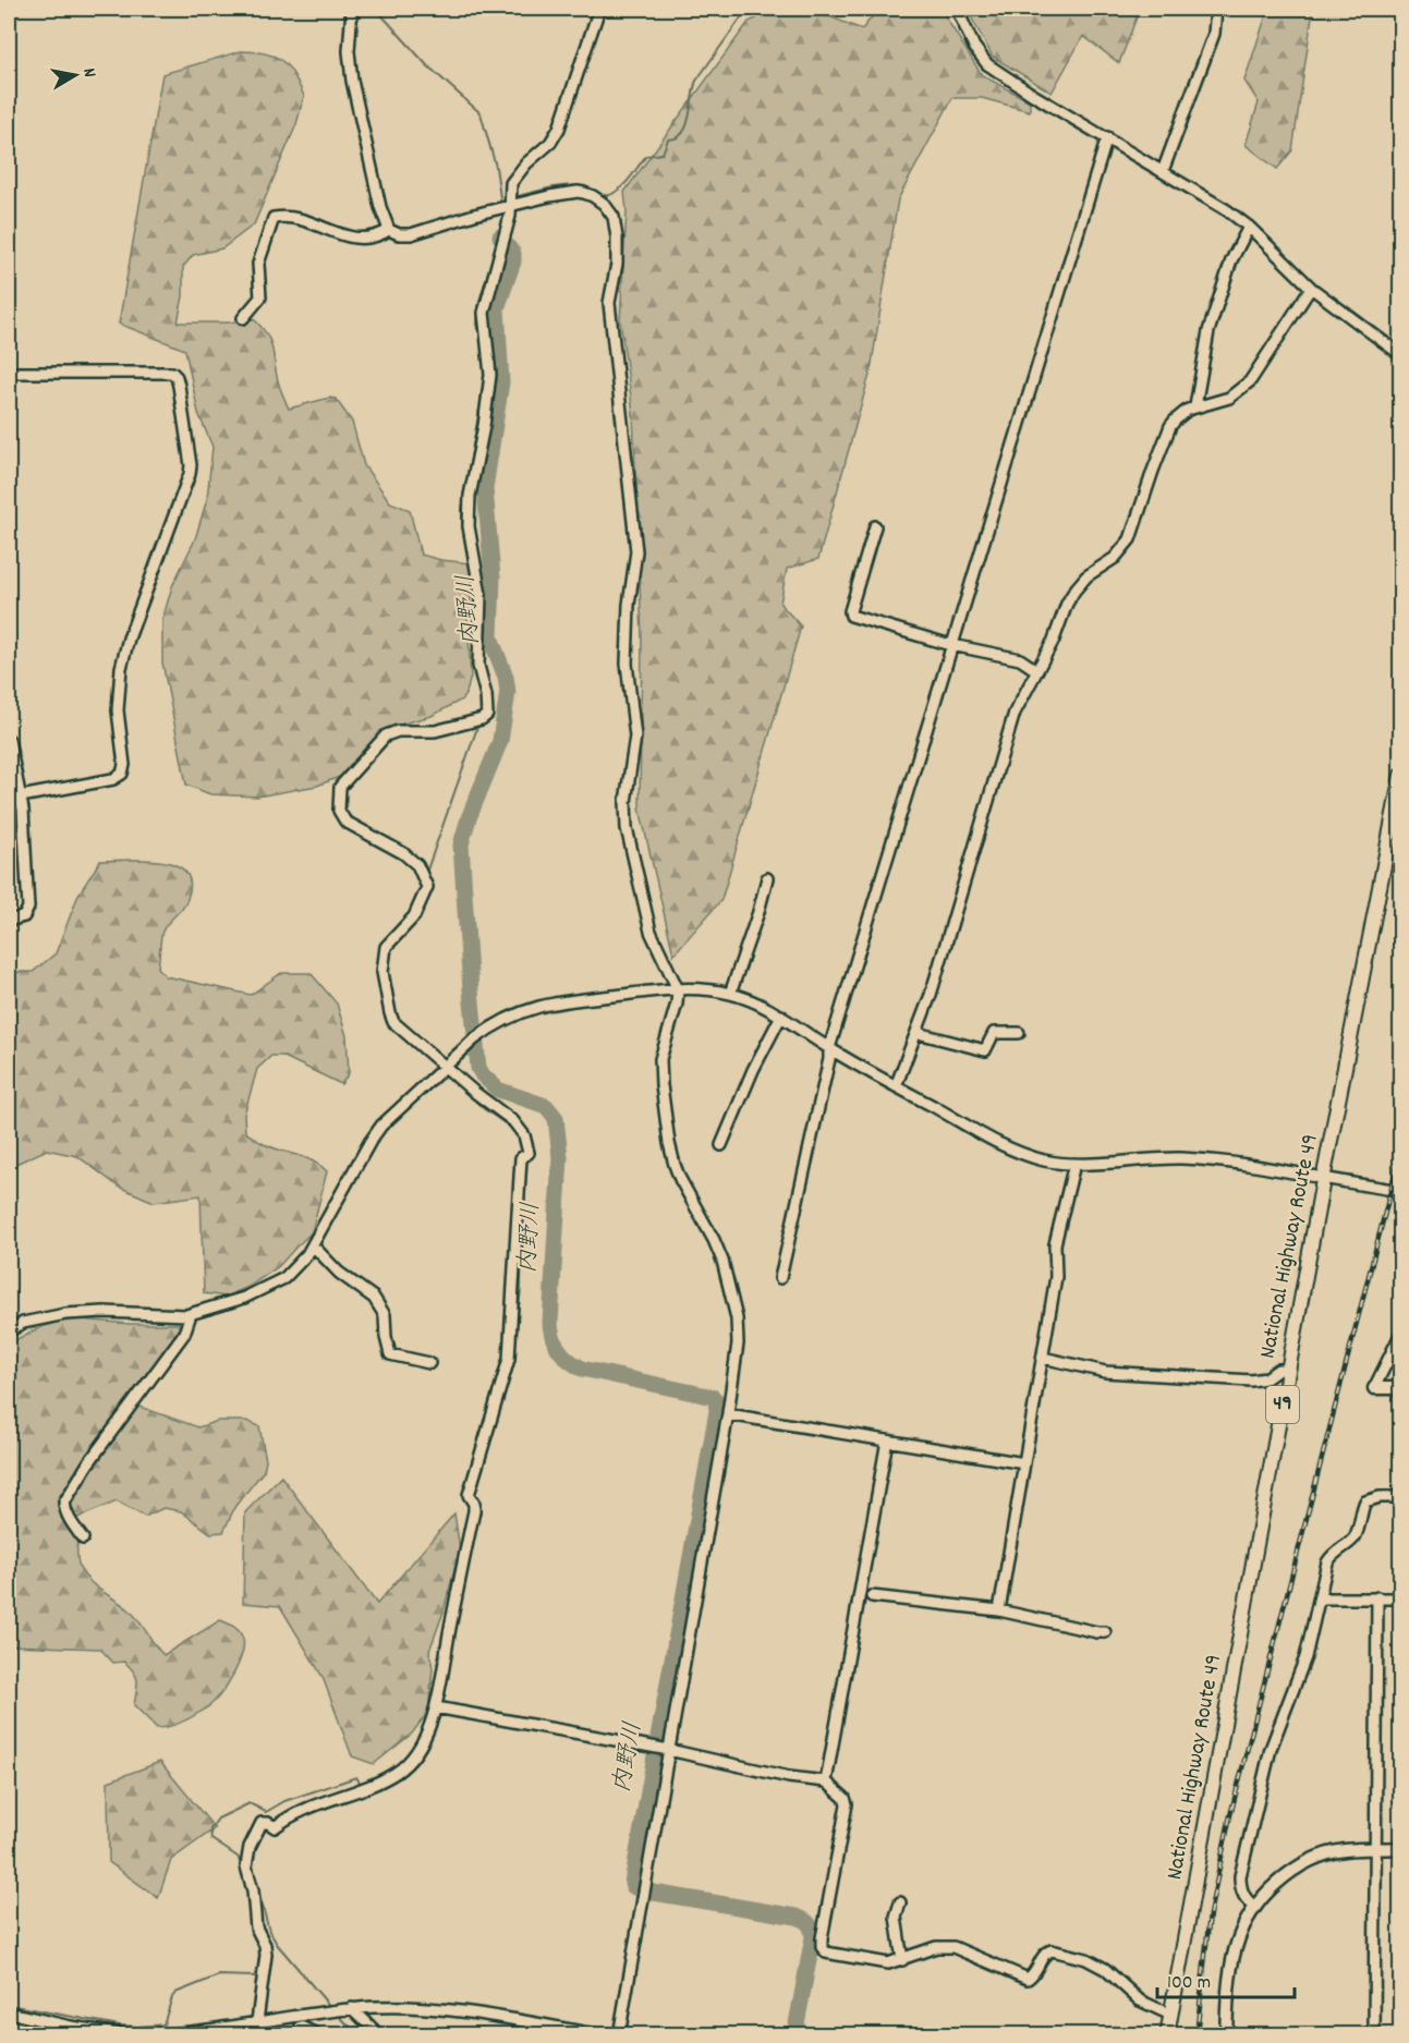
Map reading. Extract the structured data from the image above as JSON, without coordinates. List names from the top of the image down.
{
  "streets": {
    "highway": ["National Highway Route 49", "49"]
  },
  "water": ["内野川"],
  "scale_bar": "100 m",
  "north": "right"
}
